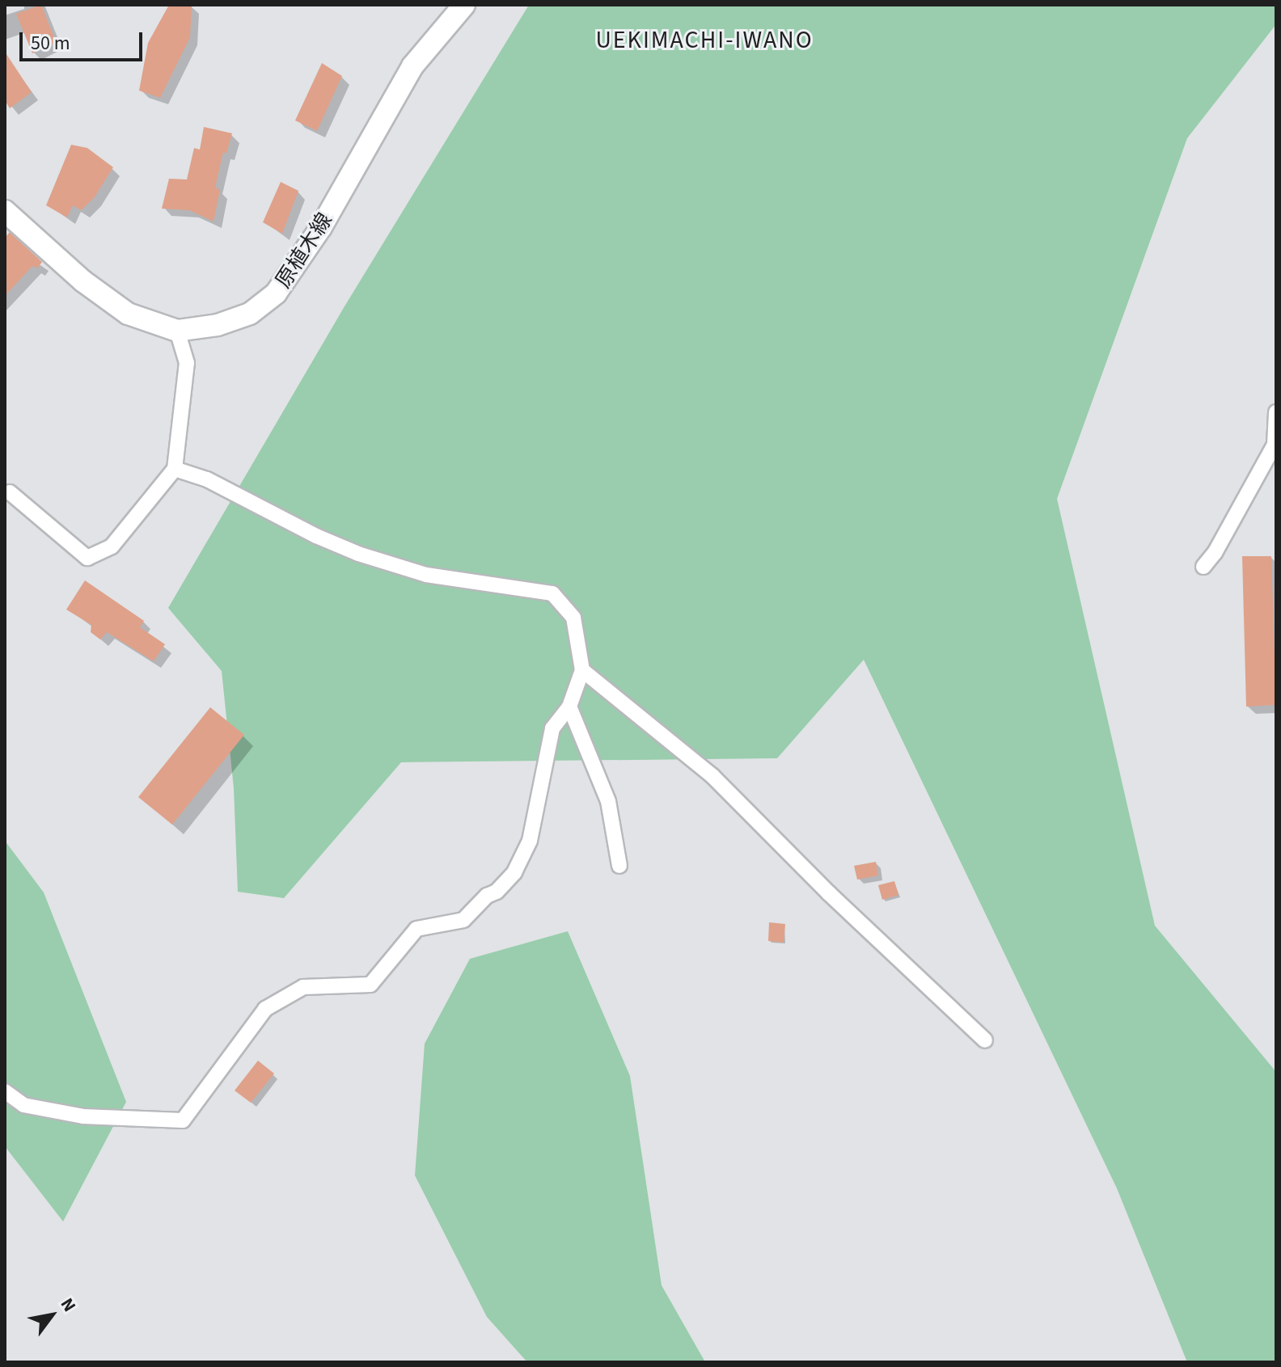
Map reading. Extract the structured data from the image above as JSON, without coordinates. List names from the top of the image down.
{
  "streets": {
    "main road": ["原植木線"]
  },
  "districts": ["UEKIMACHI-IWANO"],
  "scale_bar": "50 m",
  "north": "top right"
}
